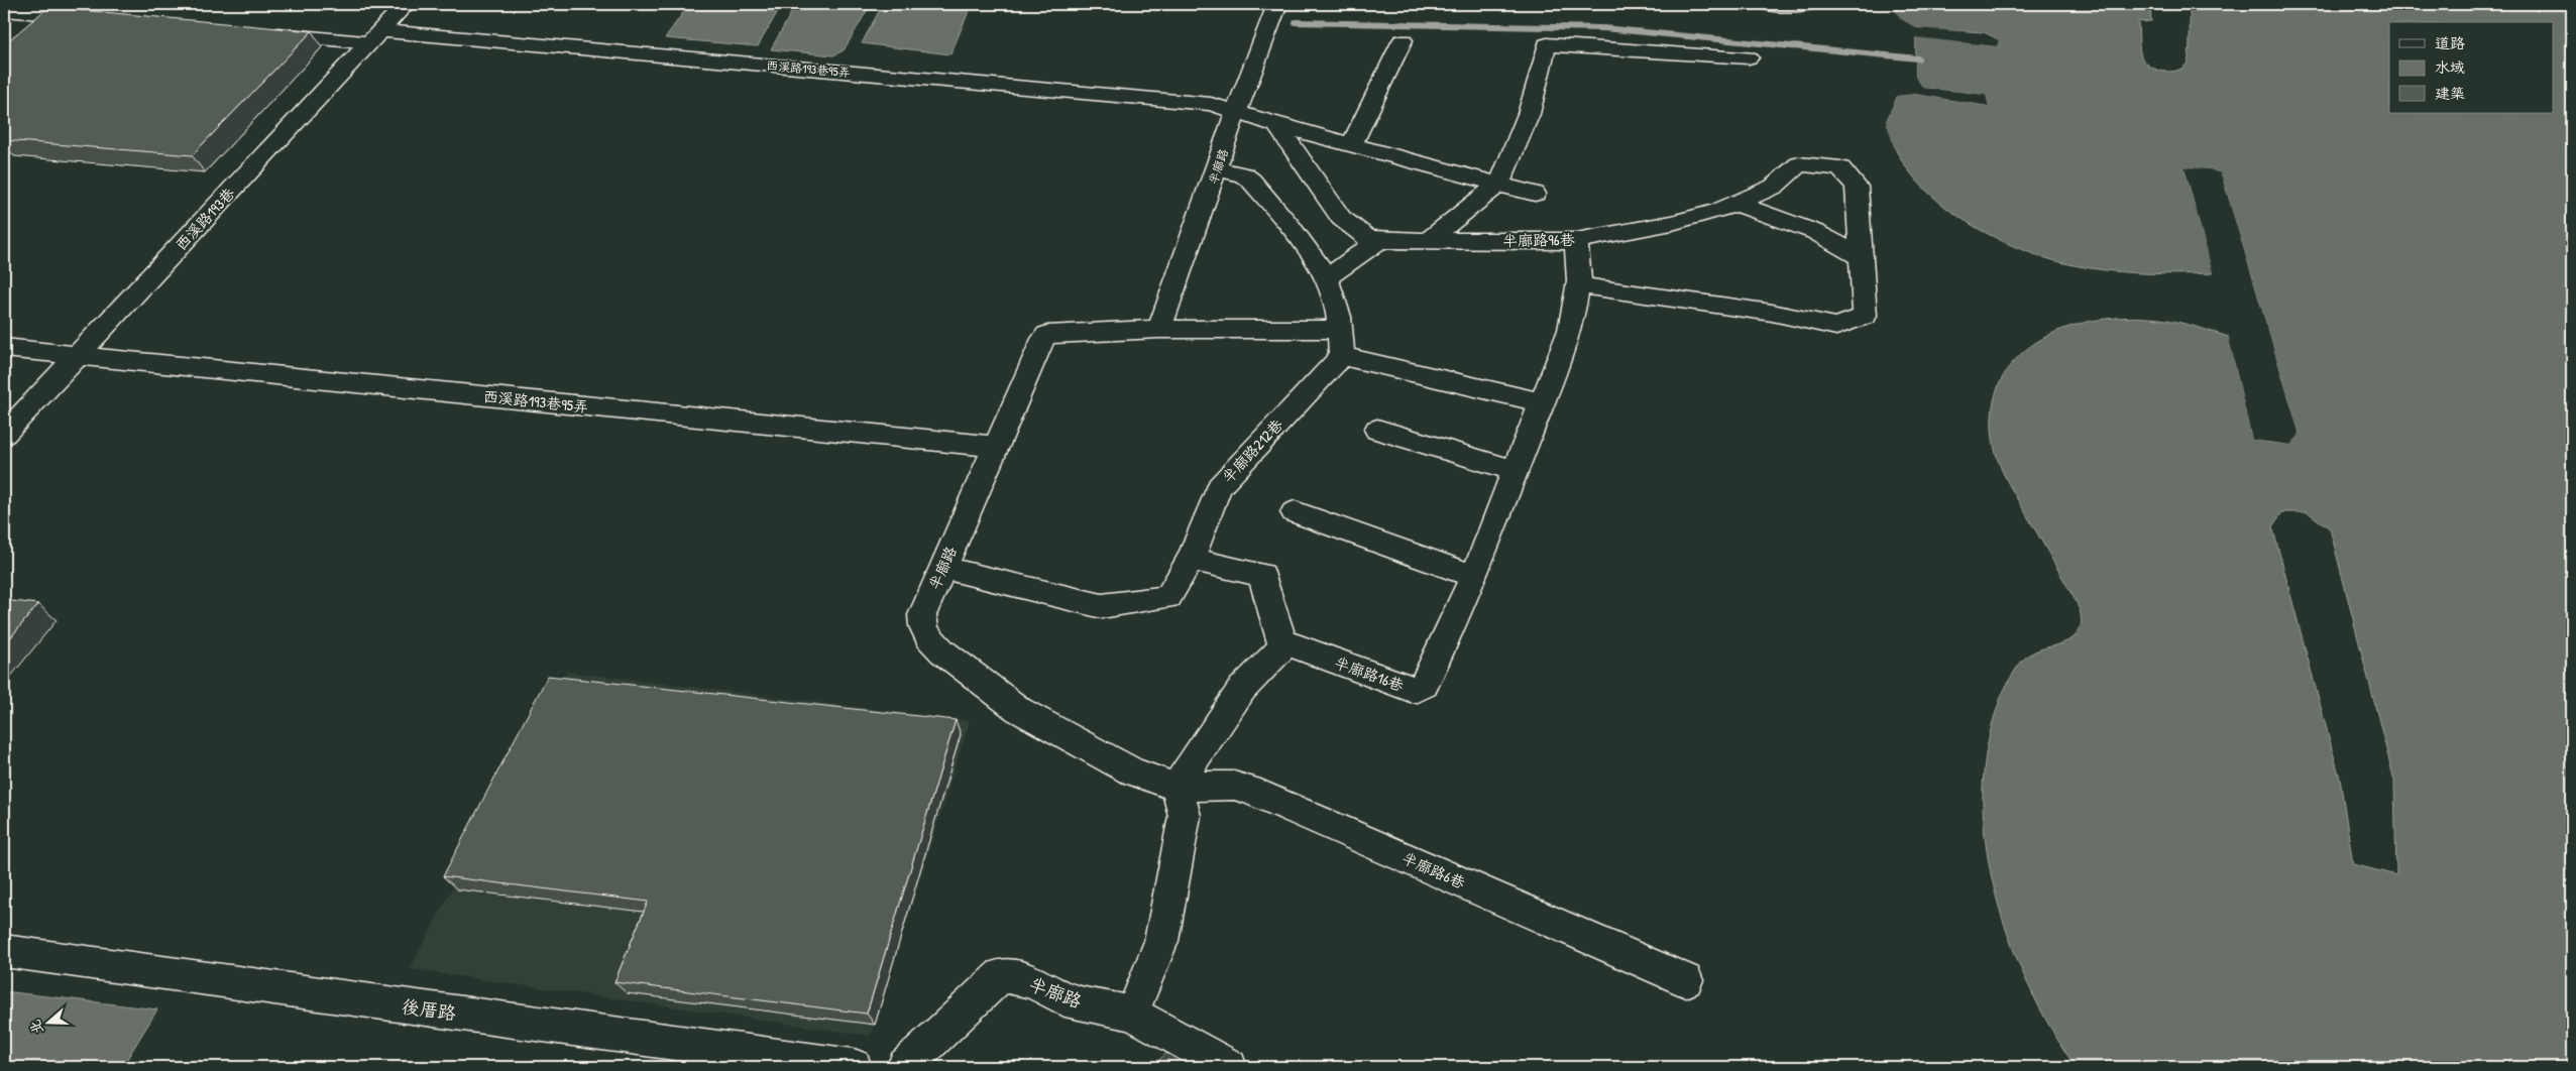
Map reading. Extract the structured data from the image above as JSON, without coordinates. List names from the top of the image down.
{
  "streets": {
    "street": [
      "西溪路193巷95弄",
      "半廍路",
      "西溪路193巷",
      "半廍路96巷",
      "半廍路212巷",
      "半廍路16巷",
      "半廍路6巷",
      "後厝路"
    ]
  },
  "crossings": [
    ["西溪路193巷95弄", "半廍路"],
    ["西溪路193巷95弄", "西溪路193巷"],
    ["半廍路", "半廍路212巷"],
    ["半廍路", "半廍路16巷"],
    ["半廍路", "半廍路6巷"],
    ["半廍路96巷", "半廍路16巷"]
  ],
  "legend": ["道路", "水域", "建築"],
  "north": "left"
}
